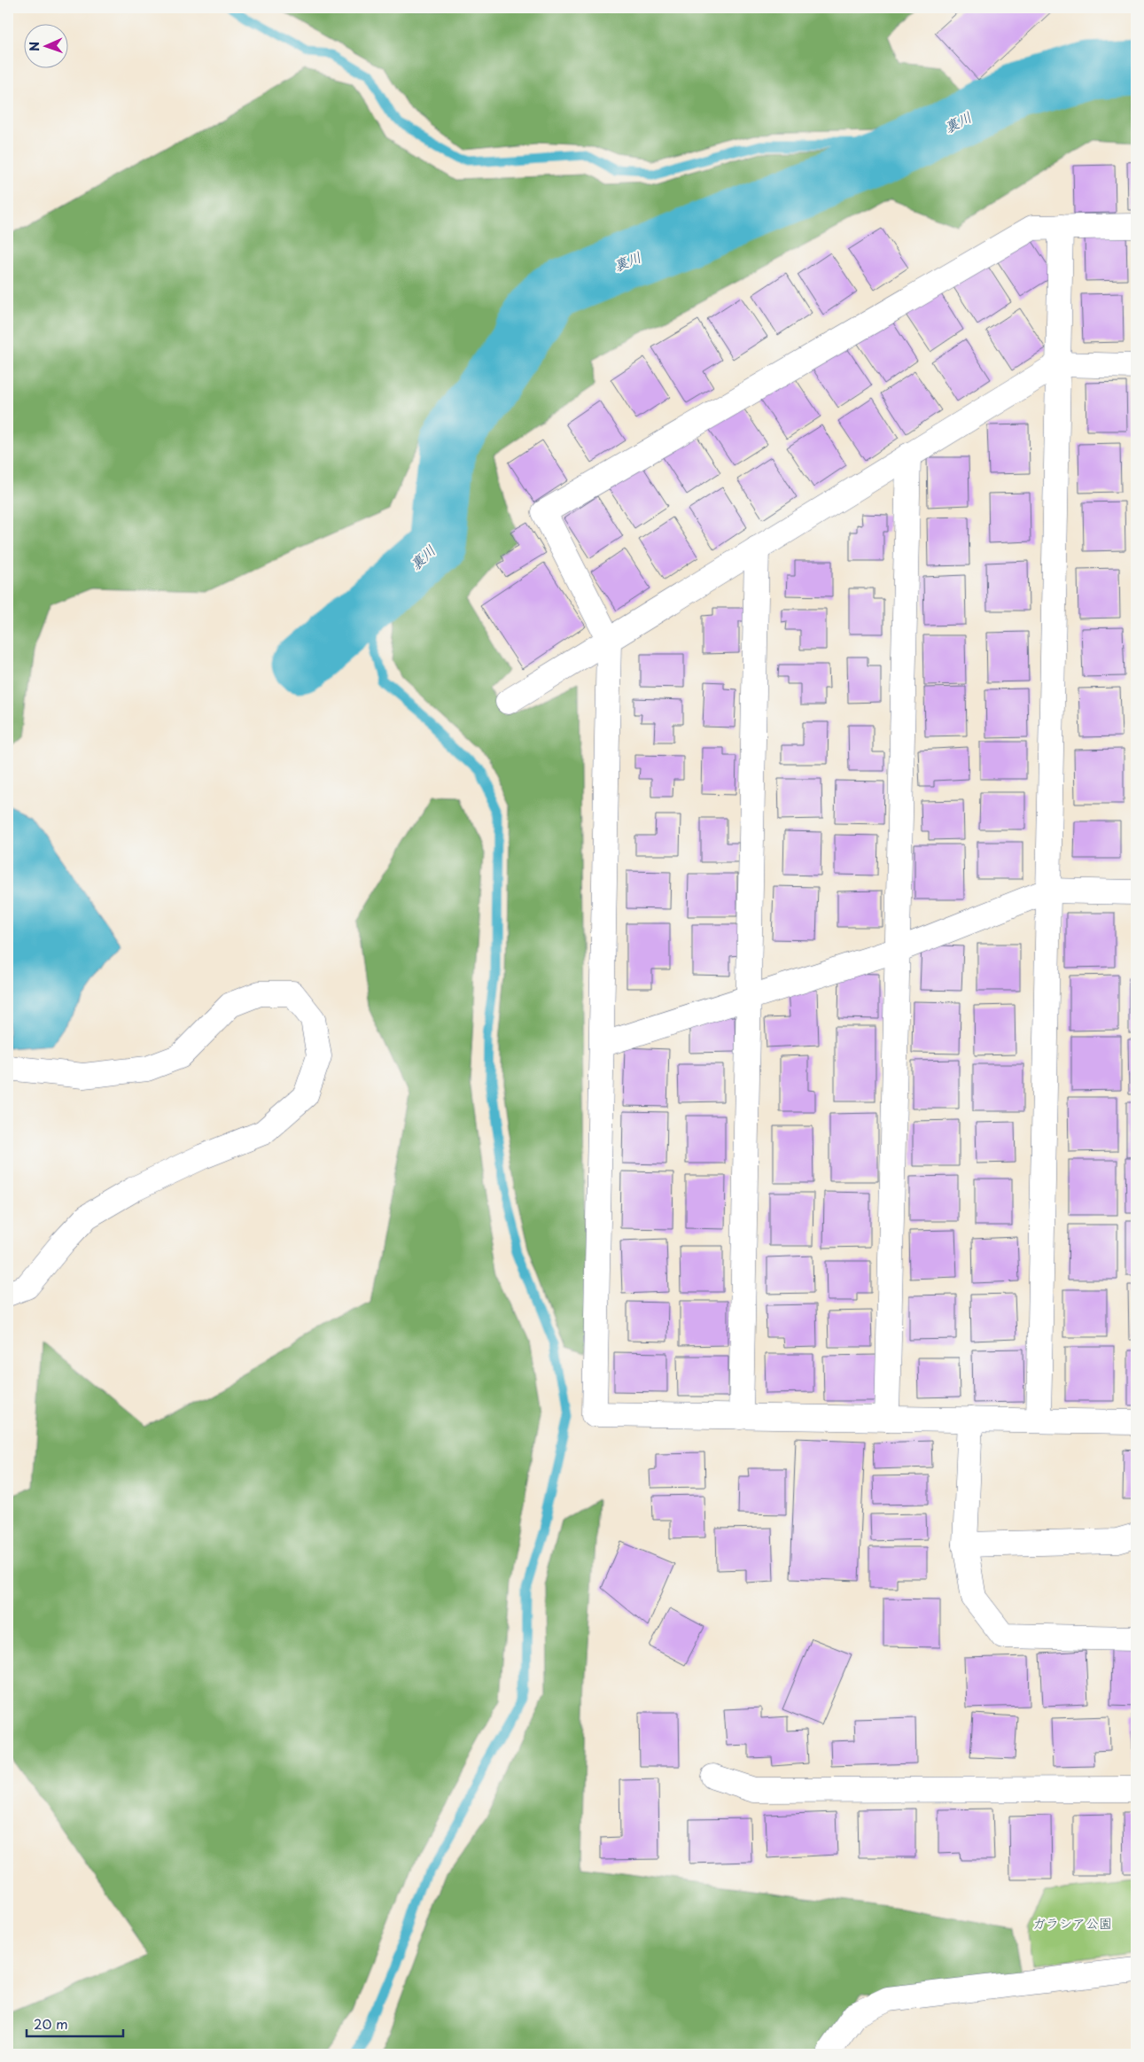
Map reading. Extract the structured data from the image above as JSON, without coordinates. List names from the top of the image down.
{
  "water": ["裏川"],
  "parks": ["ガラシア公園"],
  "scale_bar": "20 m",
  "north": "left"
}
